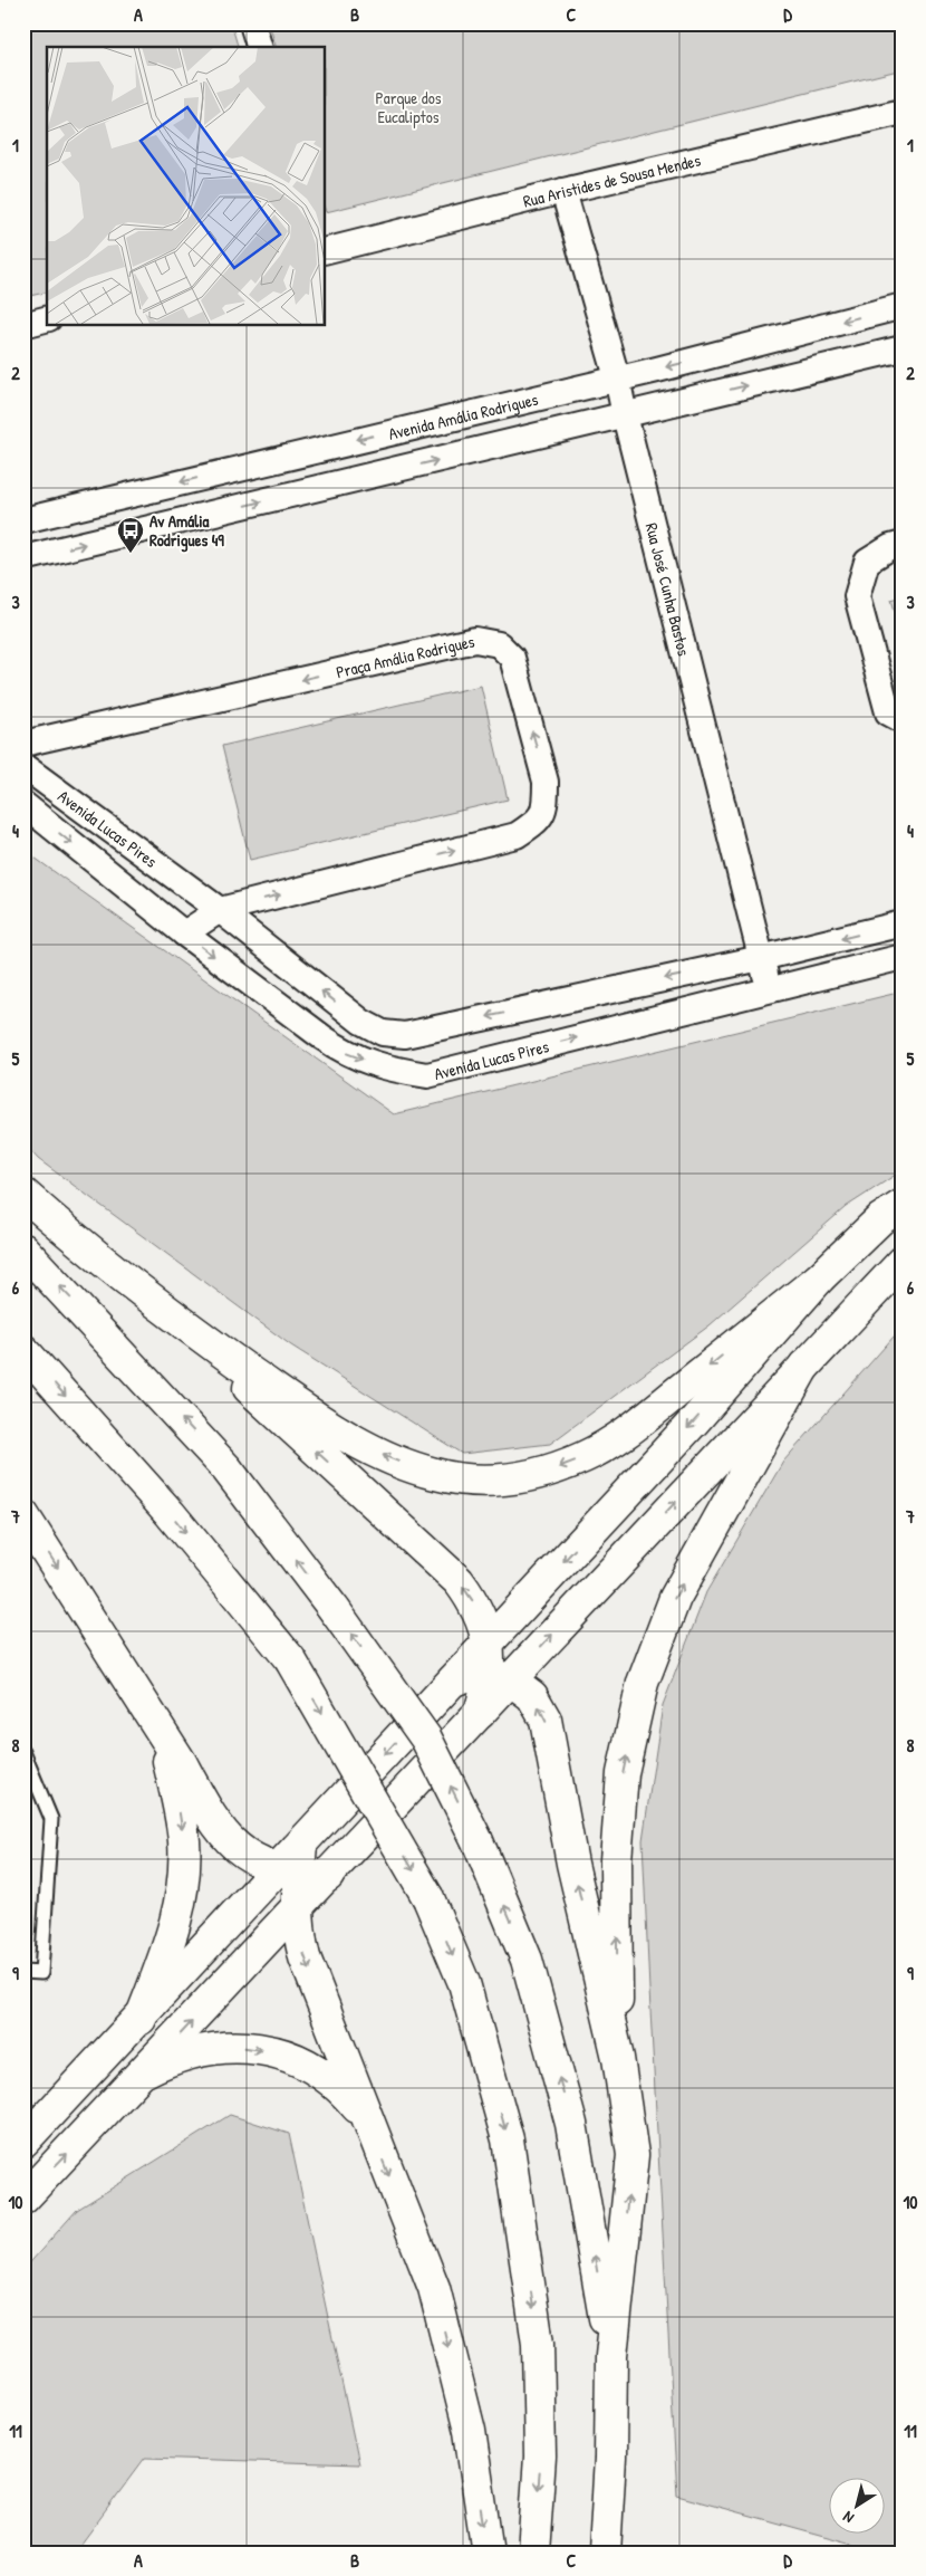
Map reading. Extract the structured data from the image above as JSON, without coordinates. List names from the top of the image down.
{
  "streets": {
    "street": [
      "Rua Aristides de Sousa Mendes",
      "Avenida Amália Rodrigues",
      "Rua José Cunha Bastos",
      "Praça Amália Rodrigues",
      "Avenida Lucas Pires"
    ]
  },
  "crossings": [
    ["Rua Aristides de Sousa Mendes", "Rua José Cunha Bastos"],
    ["Avenida Amália Rodrigues", "Rua José Cunha Bastos"],
    ["Rua José Cunha Bastos", "Avenida Lucas Pires"],
    ["Praça Amália Rodrigues", "Avenida Lucas Pires"]
  ],
  "parks": ["Parque dos Eucaliptos"],
  "places": {
    "bus stop": ["Av Amália Rodrigues 49"]
  },
  "north": "bottom left",
  "grid": {
    "columns": [
      "A",
      "B",
      "C",
      "D"
    ],
    "rows": [
      "1",
      "2",
      "3",
      "4",
      "5",
      "6",
      "7",
      "8",
      "9",
      "10",
      "11"
    ]
  }
}
